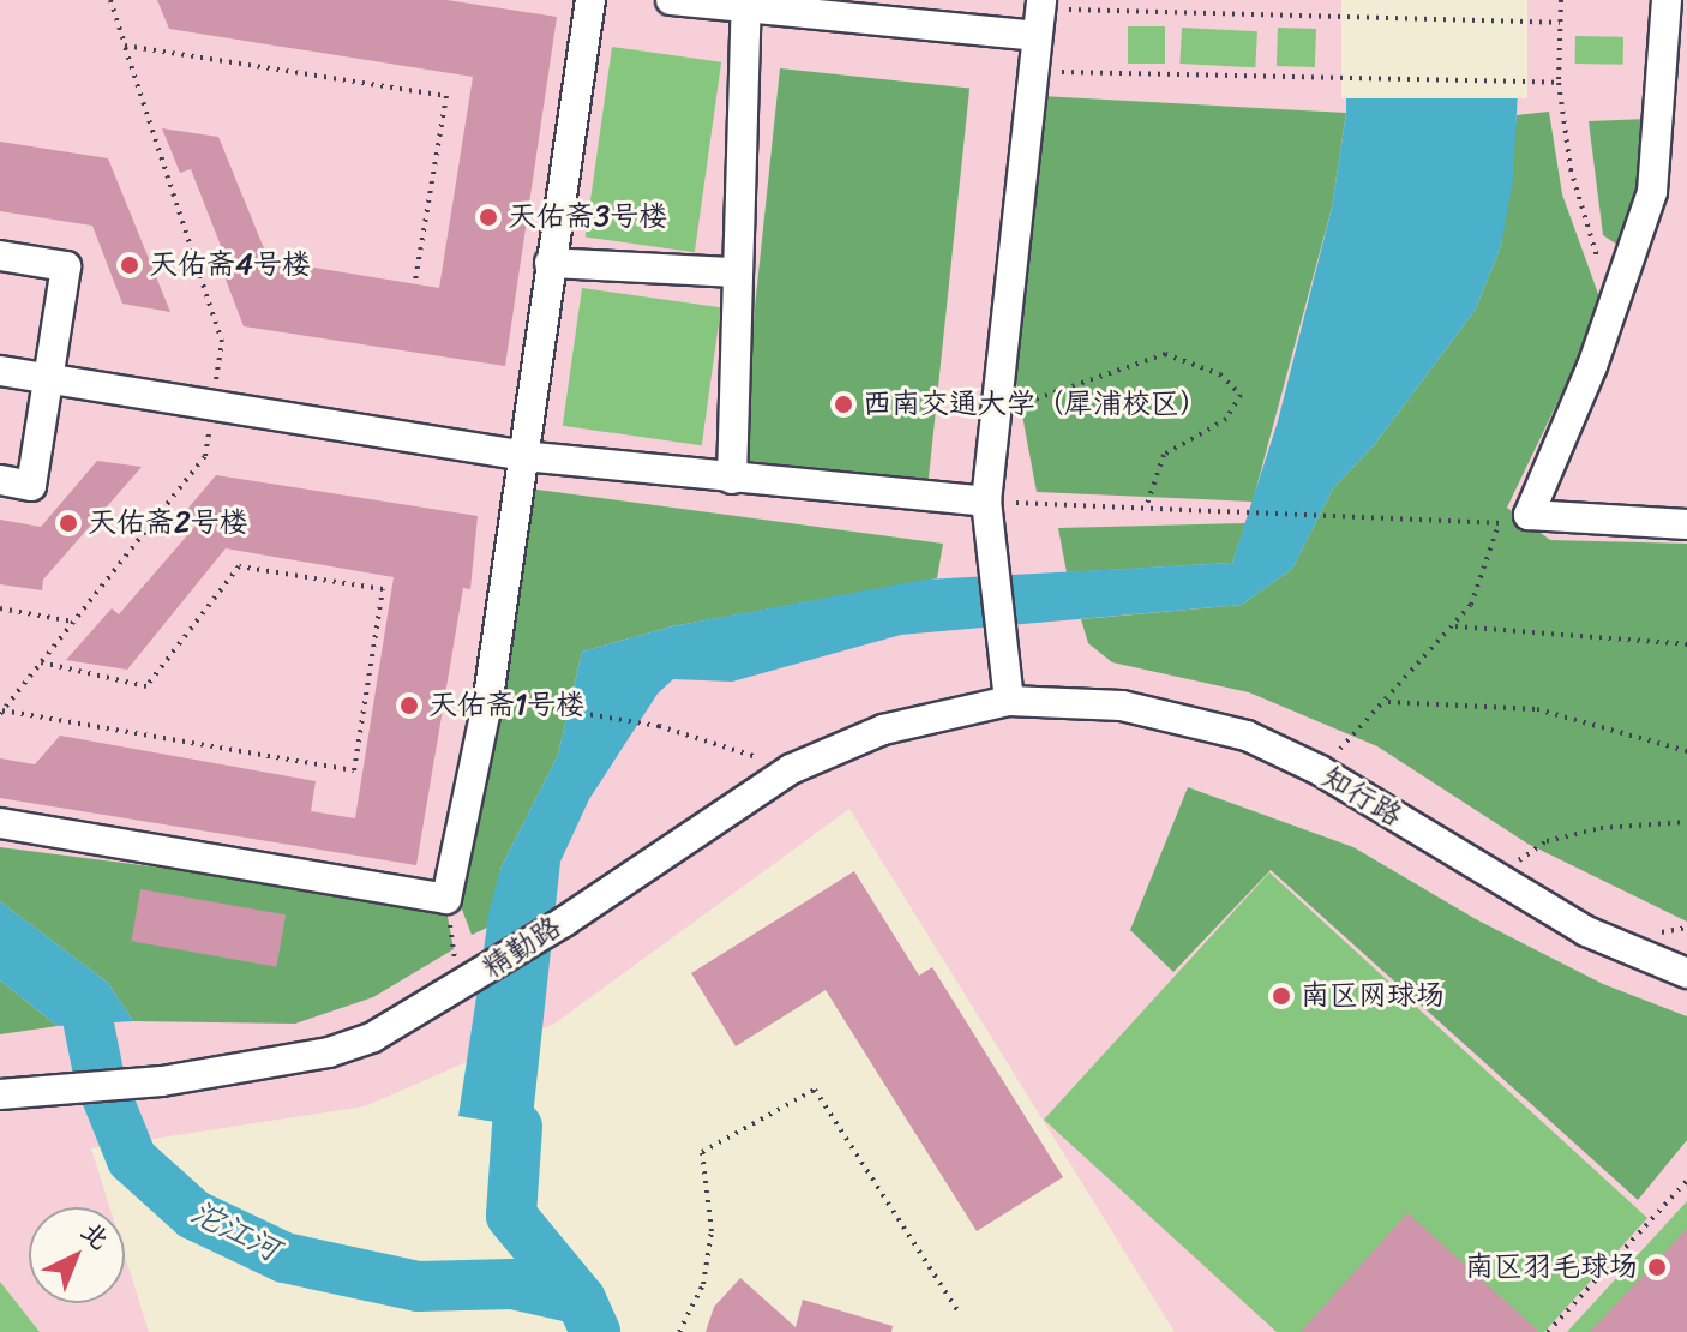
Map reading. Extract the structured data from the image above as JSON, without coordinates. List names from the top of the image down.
{
  "streets": {
    "street": ["知行路", "精勤路"]
  },
  "crossings": [
    ["知行路", "精勤路"]
  ],
  "water": ["沱江河"],
  "places": [
    "天佑斋3号楼",
    "天佑斋4号楼",
    "西南交通大学（犀浦校区）",
    "天佑斋2号楼",
    "天佑斋1号楼",
    "南区网球场",
    "南区羽毛球场"
  ],
  "north": "top right"
}
